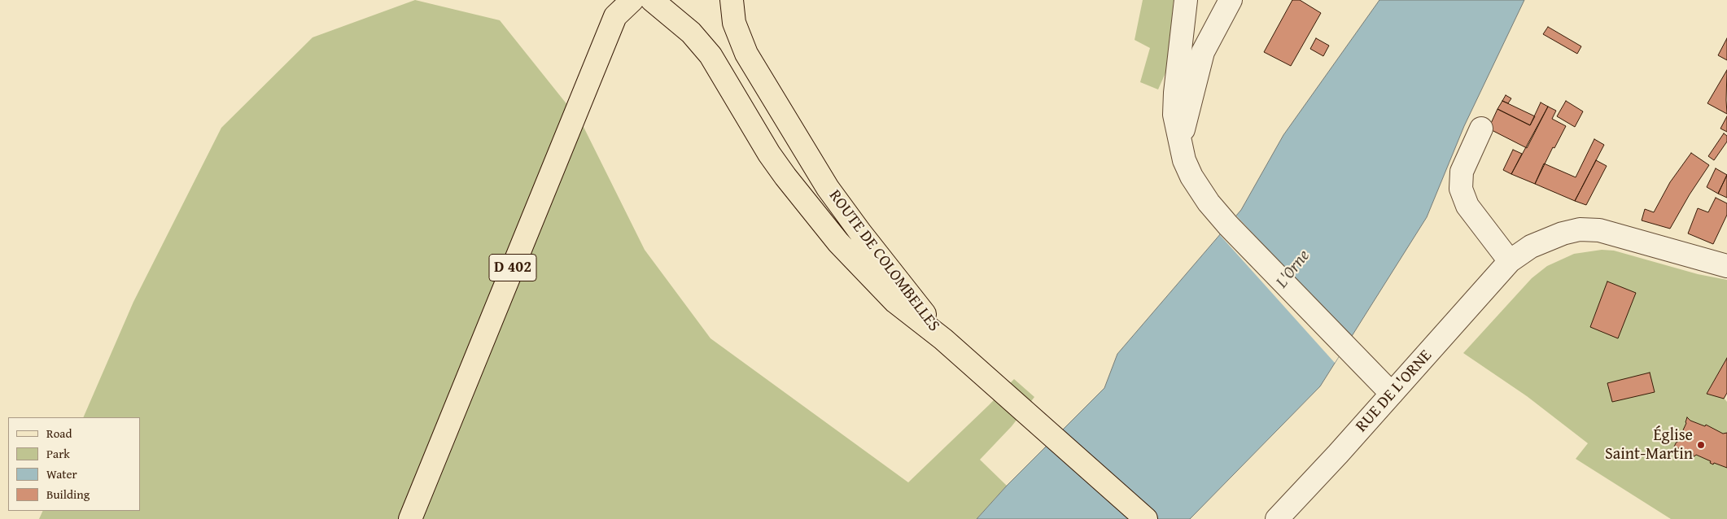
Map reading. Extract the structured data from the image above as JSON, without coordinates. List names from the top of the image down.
{
  "streets": {
    "main road": ["ROUTE DE COLOMBELLES", "D 402"],
    "street": ["RUE DE L'ORNE"]
  },
  "water": ["L'Orne"],
  "places": ["Église Saint-Martin"],
  "legend": [
    "Road",
    "Park",
    "Water",
    "Building"
  ]
}
